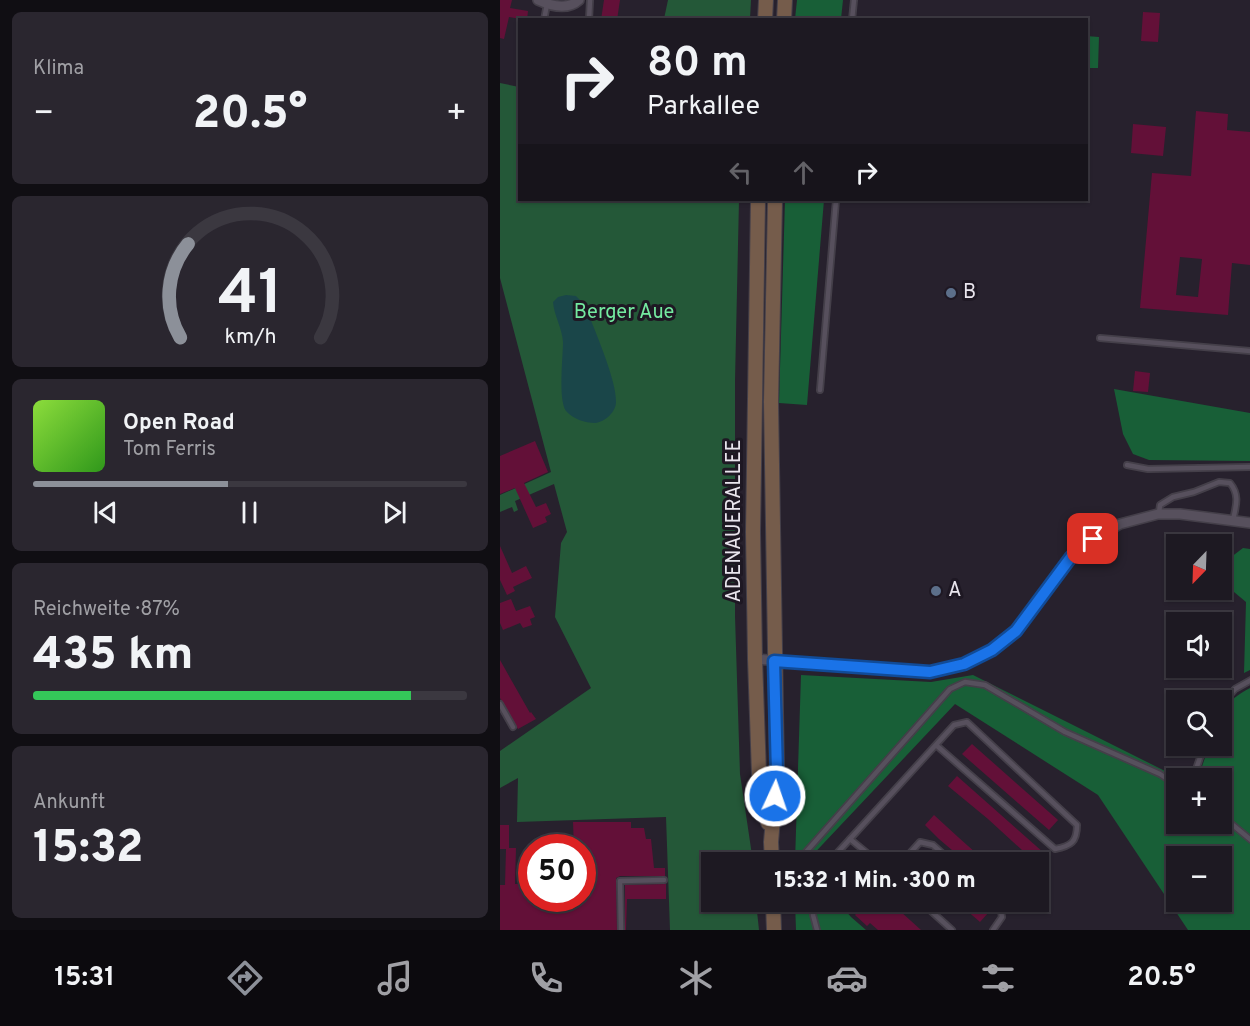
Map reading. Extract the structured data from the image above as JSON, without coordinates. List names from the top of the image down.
{
  "streets": {
    "main road": ["ADENAUERALLEE"]
  },
  "parks": ["Berger Aue"],
  "places": ["B", "A"],
  "north": "bottom left",
  "page": {
    "tile": [
      "Klima",
      ["Reichweite · 87%", "435 km"],
      ["Ankunft", "15:32"]
    ],
    "turn": ["80 m", "Parkallee"],
    "heat": ["−", "20.5°", "+"],
    "song": ["Open Road", "Tom Ferris"],
    "map_buttons": ["+", "−"],
    "limit": "50",
    "trip": "15:32 · 1 Min. · 300 m",
    "tabs": ["15:31", "20.5°"],
    "gauge": ["41", "km/h"]
  }
}
